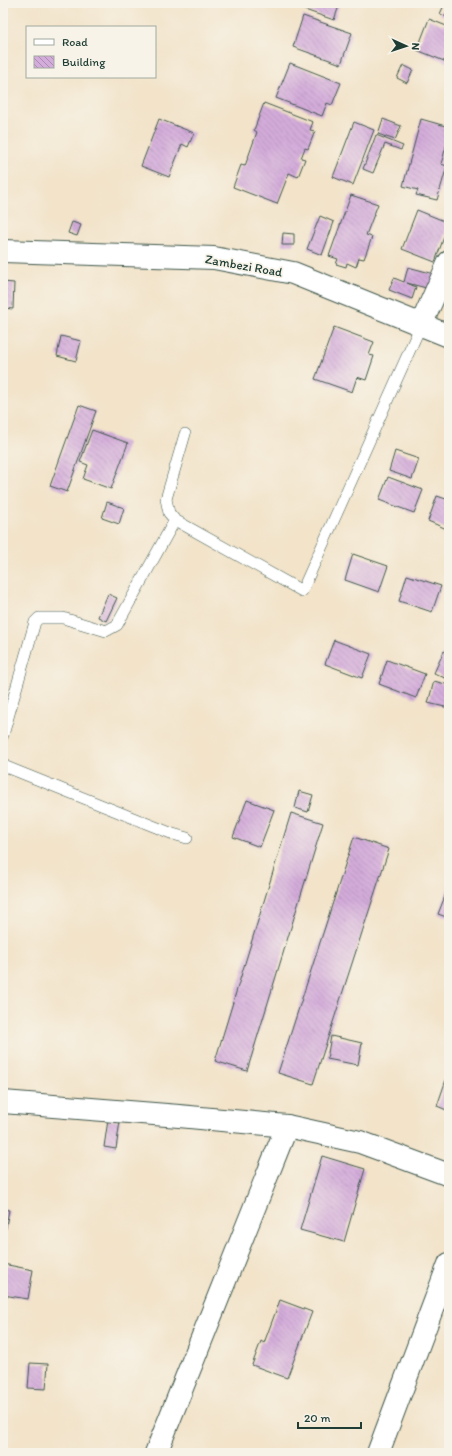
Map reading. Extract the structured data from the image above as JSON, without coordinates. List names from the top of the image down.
{
  "streets": {
    "street": ["Zambezi Road"]
  },
  "legend": ["Road", "Building"],
  "scale_bar": "20 m",
  "north": "right"
}
